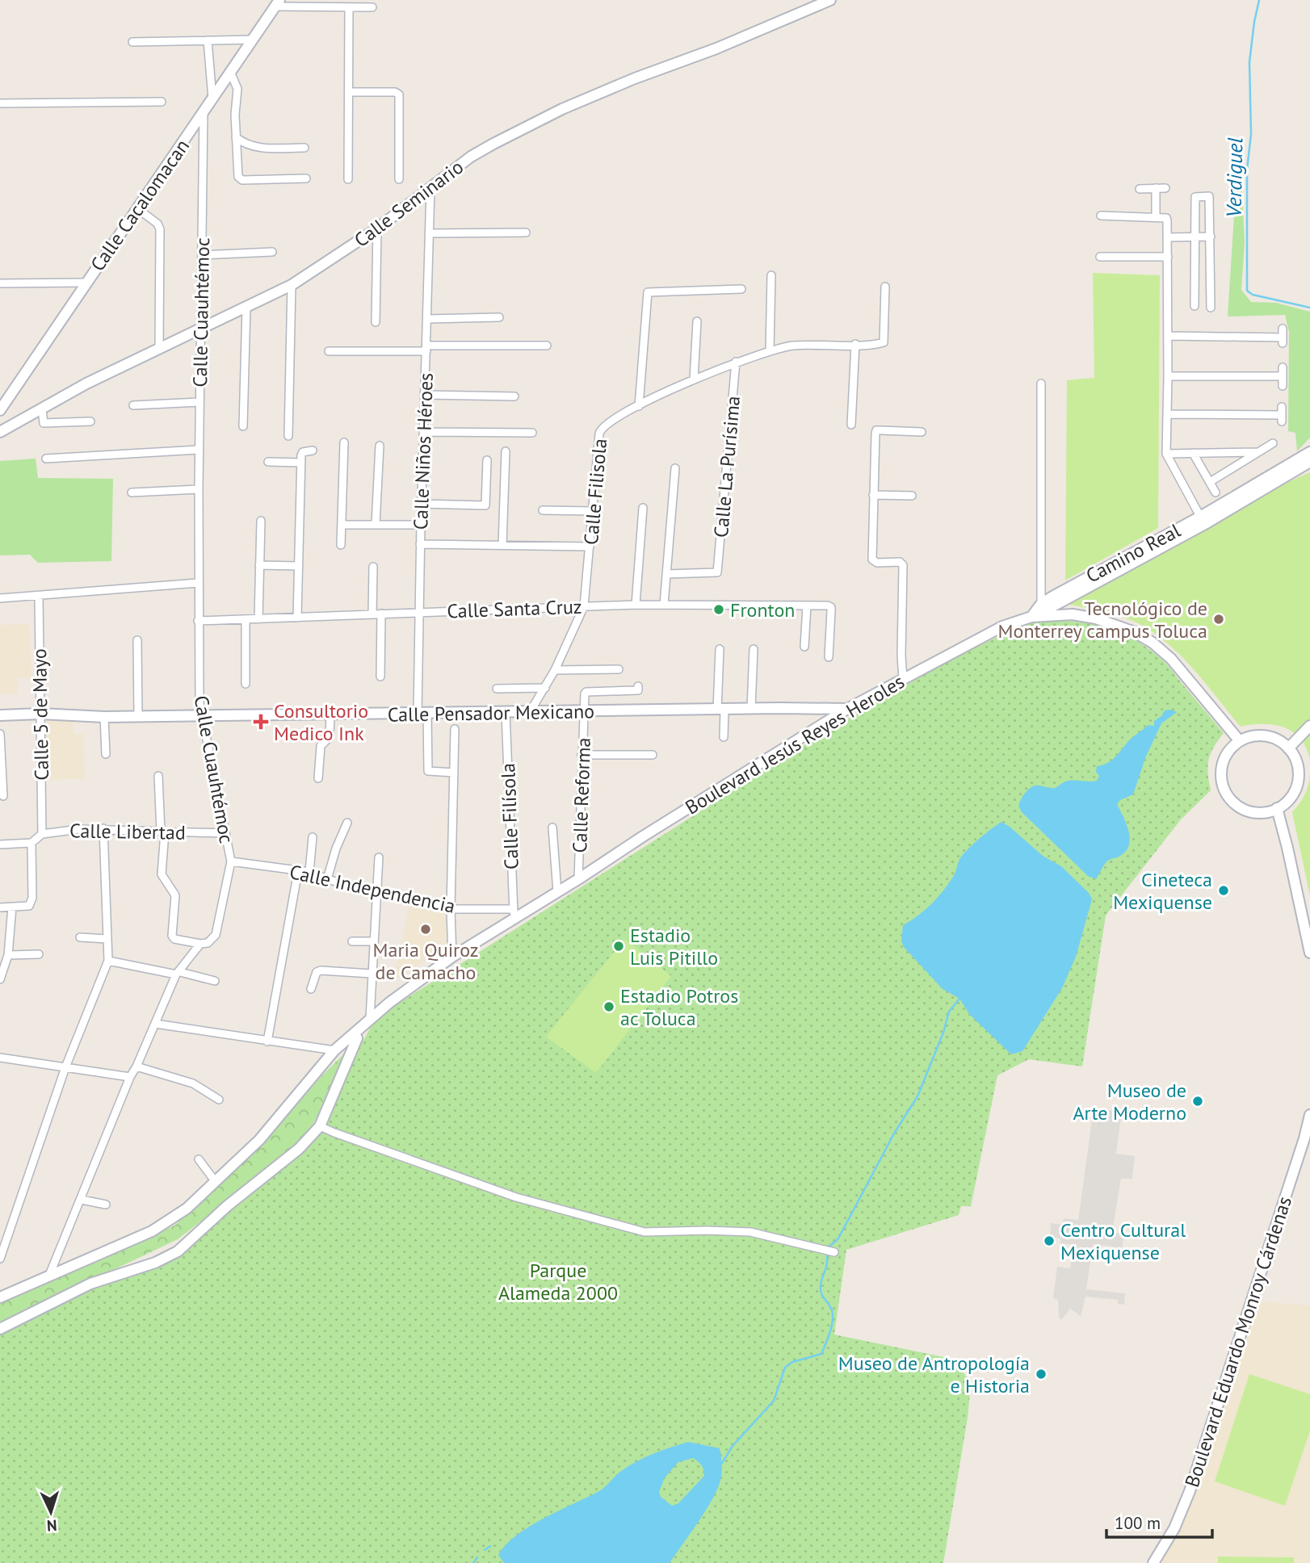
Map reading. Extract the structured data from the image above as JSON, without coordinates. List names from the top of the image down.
{
  "streets": {
    "main road": [
      "Calle Seminario",
      "Calle Cacalomacan",
      "Camino Real",
      "Calle Pensador Mexicano",
      "Boulevard Jesús Reyes Heroles",
      "Boulevard Eduardo Monroy Cárdenas"
    ],
    "street": [
      "Calle Cuauhtémoc",
      "Calle Niños Héroes",
      "Calle La Purísima",
      "Calle Filisola",
      "Calle Santa Cruz",
      "Calle 5 de Mayo",
      "Calle Reforma",
      "Calle Filísola",
      "Calle Libertad",
      "Calle Independencia"
    ]
  },
  "crossings": [
    ["Calle Seminario", "Calle Cuauhtémoc"],
    ["Calle Seminario", "Calle Niños Héroes"],
    ["Calle Cacalomacan", "Calle Cuauhtémoc"],
    ["Calle Cuauhtémoc", "Calle Santa Cruz"],
    ["Calle Cuauhtémoc", "Calle Pensador Mexicano"],
    ["Calle Cuauhtémoc", "Boulevard Jesús Reyes Heroles"],
    ["Calle Cuauhtémoc", "Calle Libertad"],
    ["Calle Cuauhtémoc", "Calle Independencia"],
    ["Calle Niños Héroes", "Calle Santa Cruz"],
    ["Calle Niños Héroes", "Calle Pensador Mexicano"],
    ["Calle La Purísima", "Calle Filisola"],
    ["Calle Filisola", "Calle Santa Cruz"],
    ["Calle Filisola", "Calle Pensador Mexicano"],
    ["Camino Real", "Boulevard Jesús Reyes Heroles"],
    ["Calle Pensador Mexicano", "Calle 5 de Mayo"],
    ["Calle Pensador Mexicano", "Boulevard Jesús Reyes Heroles"],
    ["Calle Pensador Mexicano", "Calle Reforma"],
    ["Calle Pensador Mexicano", "Calle Filísola"],
    ["Calle 5 de Mayo", "Calle Libertad"],
    ["Boulevard Jesús Reyes Heroles", "Calle Reforma"],
    ["Boulevard Jesús Reyes Heroles", "Calle Filísola"],
    ["Boulevard Jesús Reyes Heroles", "Calle Independencia"],
    ["Calle Filísola", "Calle Independencia"]
  ],
  "water": ["Verdiguel"],
  "parks": ["Parque Alameda 2000"],
  "places": {
    "other": [
      "Fronton",
      "Tecnológico de Monterrey campus Toluca",
      "Cineteca Mexiquense",
      "Maria Quiroz de Camacho",
      "Estadio Luis Pitillo",
      "Estadio Potros ac Toluca",
      "Museo de Arte Moderno",
      "Centro Cultural Mexiquense",
      "Museo de Antropología e Historia"
    ],
    "health": ["Consultorio Medico Ink"]
  },
  "scale_bar": "100 m",
  "north": "bottom"
}
